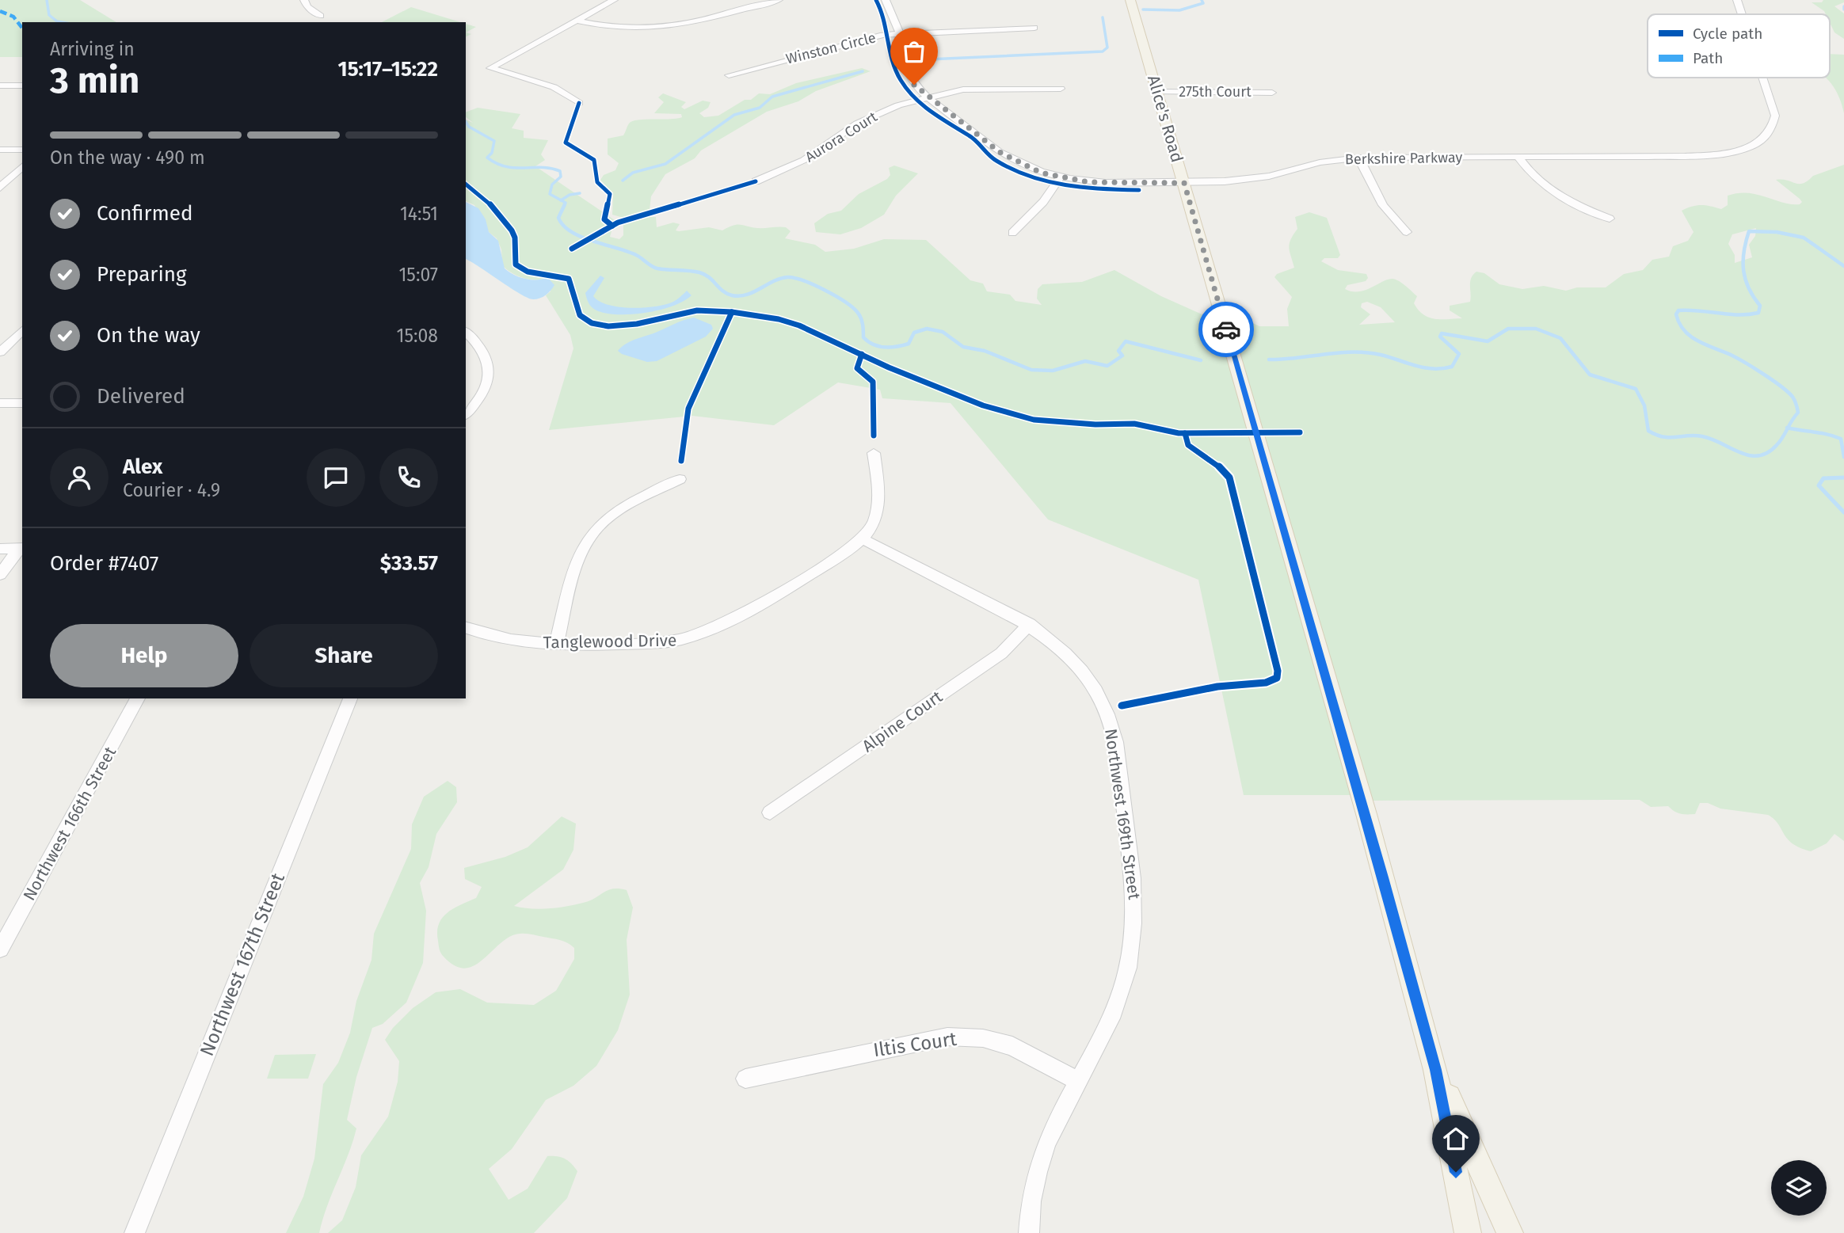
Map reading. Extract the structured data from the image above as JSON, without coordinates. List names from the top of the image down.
{
  "streets": {
    "main road": ["Alice's Road"],
    "street": [
      "Winston Circle",
      "275th Court",
      "Aurora Court",
      "Berkshire Parkway",
      "Tanglewood Drive",
      "Alpine Court",
      "Northwest 169th Street",
      "Northwest 166th Street",
      "Northwest 167th Street",
      "Iltis Court"
    ]
  },
  "crossings": [
    ["Winston Circle", "Berkshire Parkway"],
    ["275th Court", "Alice's Road"],
    ["Alice's Road", "Berkshire Parkway"],
    ["Aurora Court", "Berkshire Parkway"],
    ["Tanglewood Drive", "Northwest 169th Street"],
    ["Alpine Court", "Northwest 169th Street"],
    ["Northwest 169th Street", "Iltis Court"]
  ],
  "legend": ["Cycle path", "Path"],
  "page": {
    "heading": ["3 min", "Arriving in", "15:17–15:22"],
    "panel": [
      "Alex",
      "Courier · 4.9",
      "Order #7407",
      "$33.57"
    ],
    "bar": "On the way · 490 m",
    "list": [
      ["Confirmed", "14:51"],
      ["Preparing", "15:07"],
      ["On the way", "15:08"],
      "Delivered"
    ],
    "buttons": ["Help", "Share"]
  }
}
